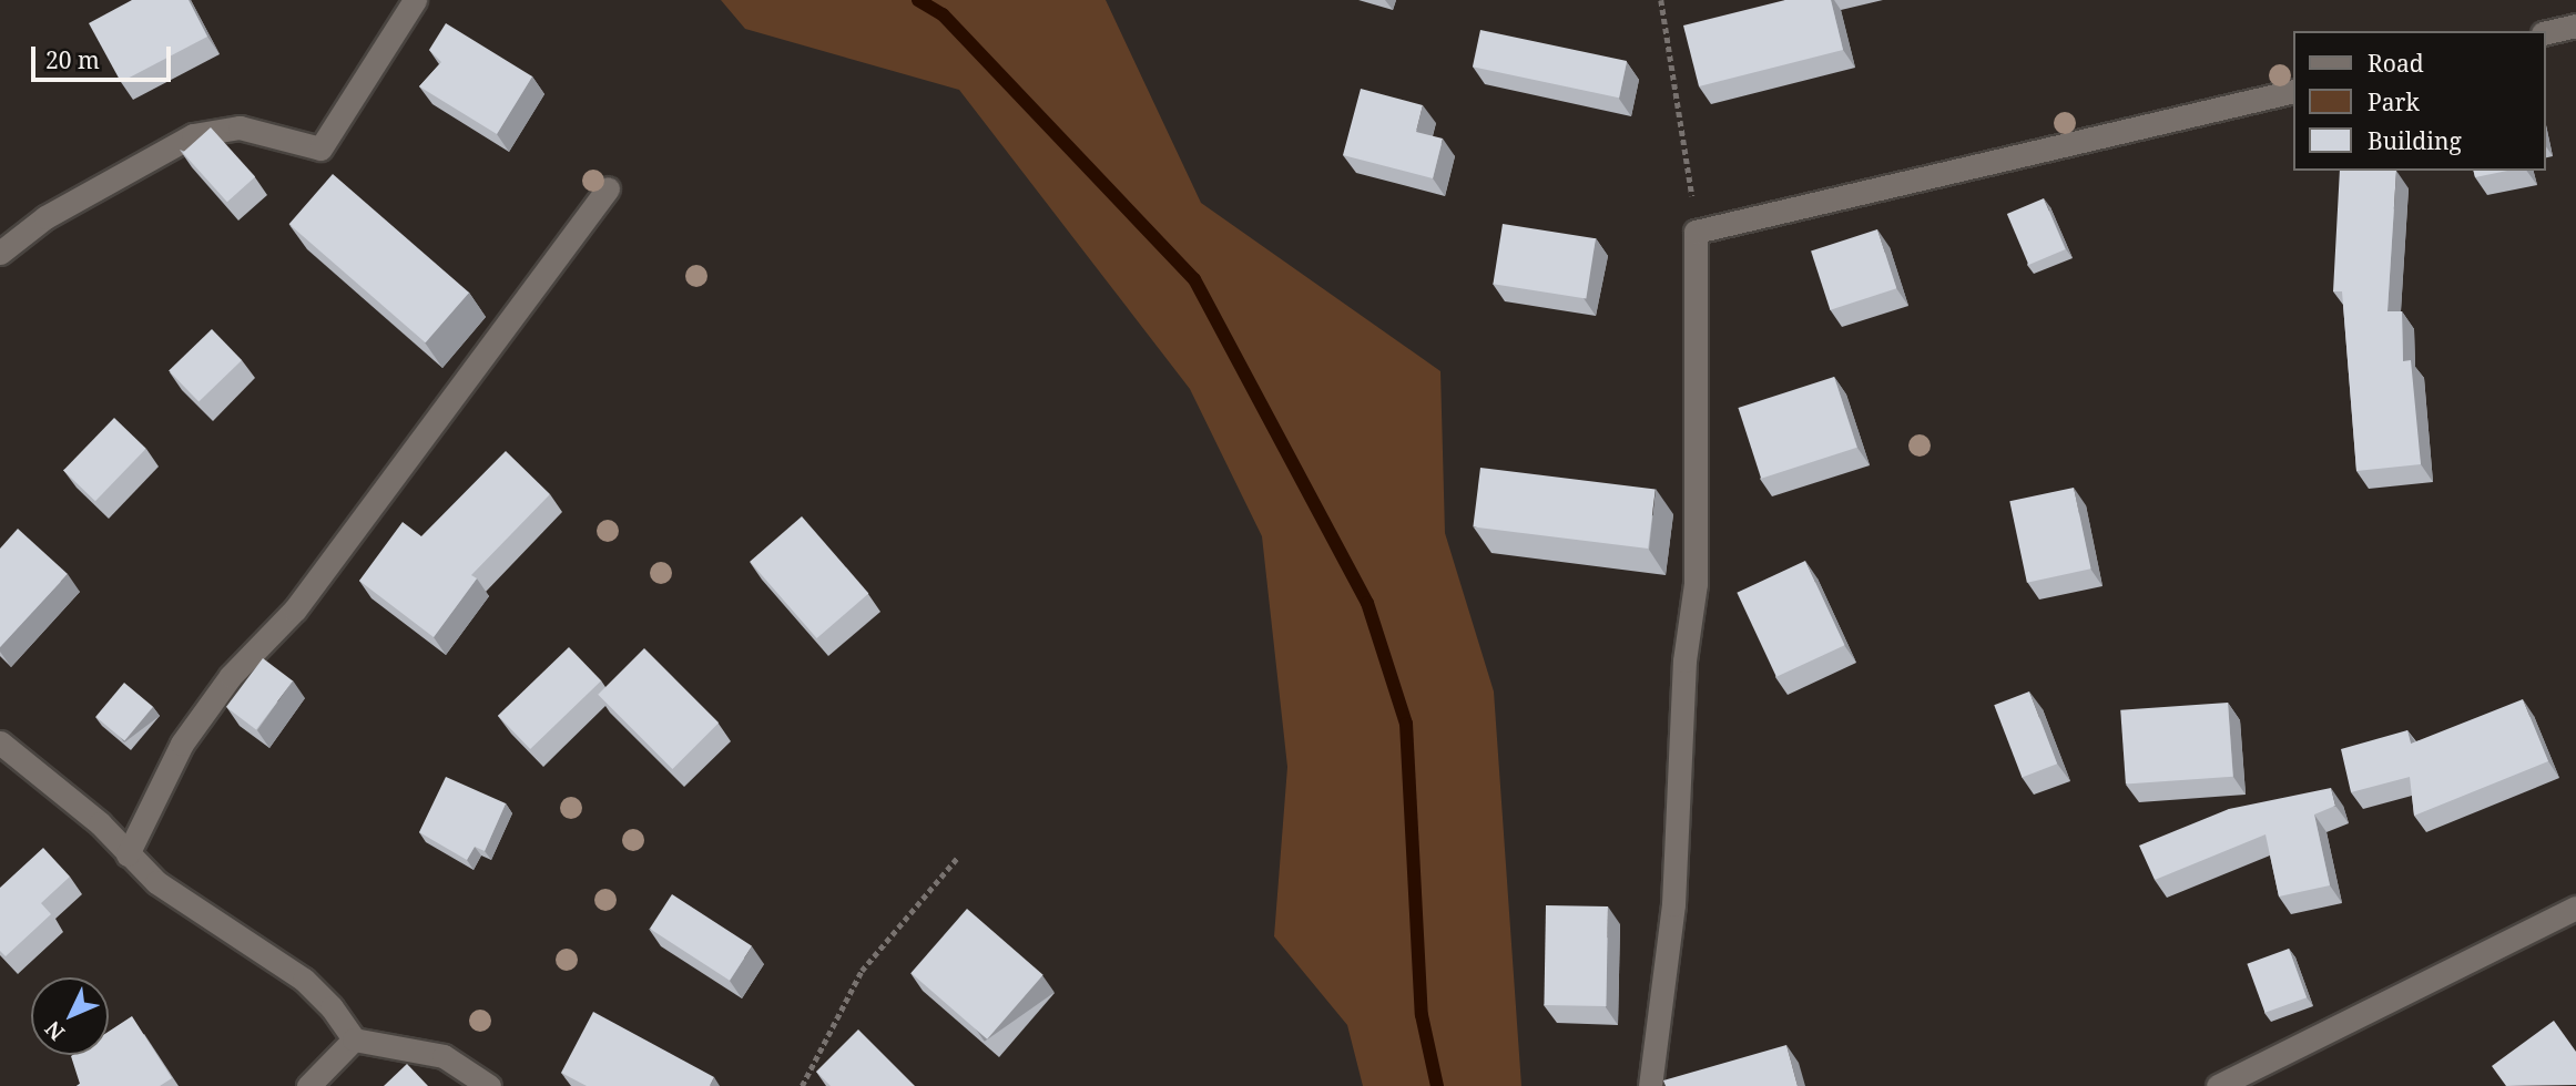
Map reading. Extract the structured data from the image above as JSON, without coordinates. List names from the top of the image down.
{
  "legend": ["Road", "Park", "Building"],
  "scale_bar": "20 m",
  "north": "bottom left"
}
